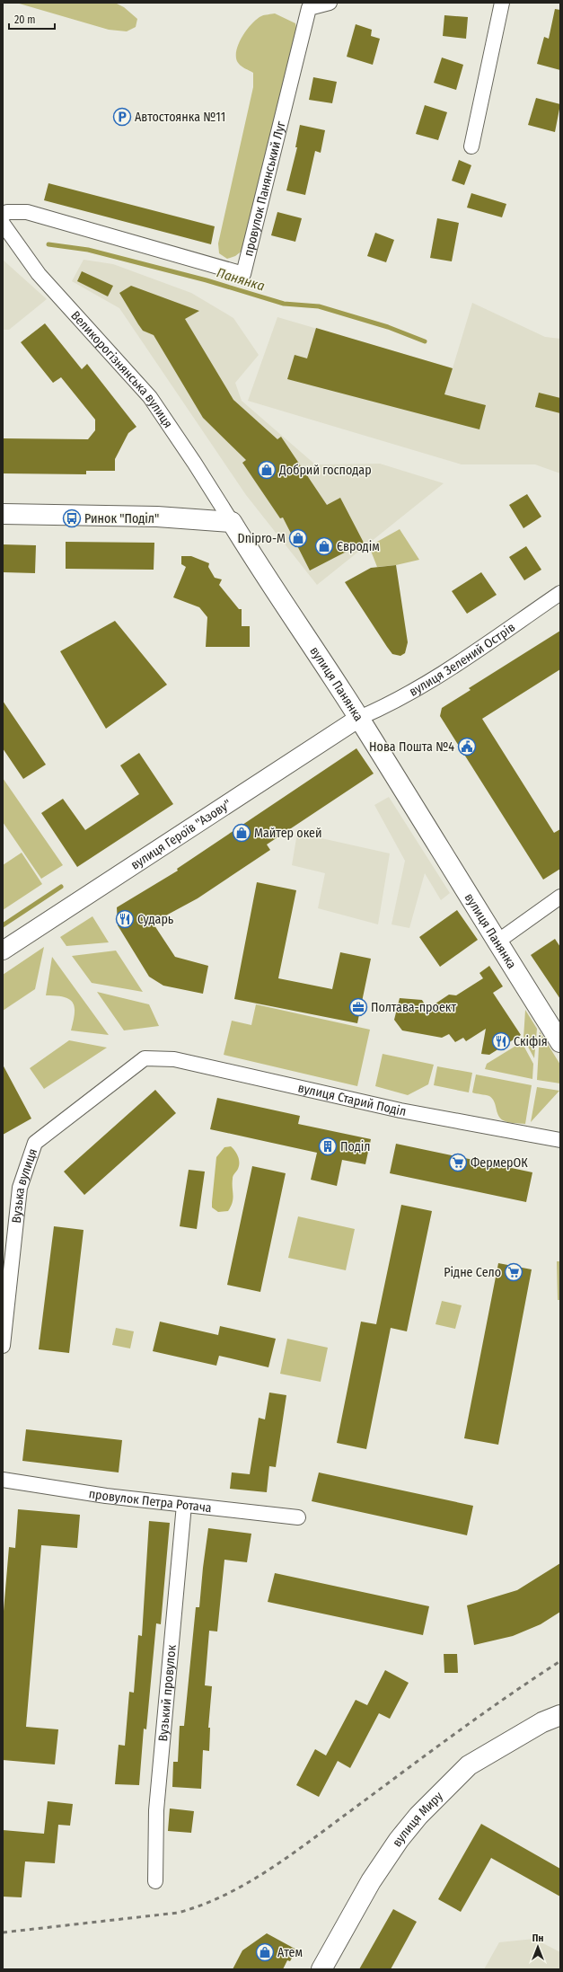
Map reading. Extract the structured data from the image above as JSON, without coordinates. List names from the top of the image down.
{
  "streets": {
    "main road": ["вулиця Панянка", "вулиця Миру"],
    "street": [
      "провулок Панянський Луг",
      "Великорогізнянська вулиця",
      "вулиця Зелений Острів",
      "вулиця Героїв \"Азову\"",
      "вулиця Старий Поділ",
      "Вузька вулиця",
      "провулок Петра Ротача",
      "Вузький провулок"
    ]
  },
  "crossings": [
    ["Великорогізнянська вулиця", "вулиця Панянка"],
    ["вулиця Зелений Острів", "вулиця Панянка"],
    ["вулиця Зелений Острів", "вулиця Героїв \"Азову\""],
    ["вулиця Панянка", "вулиця Героїв \"Азову\""],
    ["вулиця Старий Поділ", "Вузька вулиця"],
    ["провулок Петра Ротача", "Вузький провулок"]
  ],
  "water": ["Панянка"],
  "places": {
    "parking": ["Автостоянка №11"],
    "shop": [
      "Добрий господар",
      "Dnipro-M",
      "Євродім",
      "Майтер окей",
      "Атем"
    ],
    "bus stop": ["Ринок \"Поділ\""],
    "public building": ["Нова Пошта №4"],
    "restaurant": ["Сударь", "Скіфія"],
    "office": ["Полтава-проект"],
    "building": ["Поділ"],
    "supermarket": ["ФермерОК", "Рідне Село"]
  },
  "scale_bar": "20 m",
  "north": "top"
}
